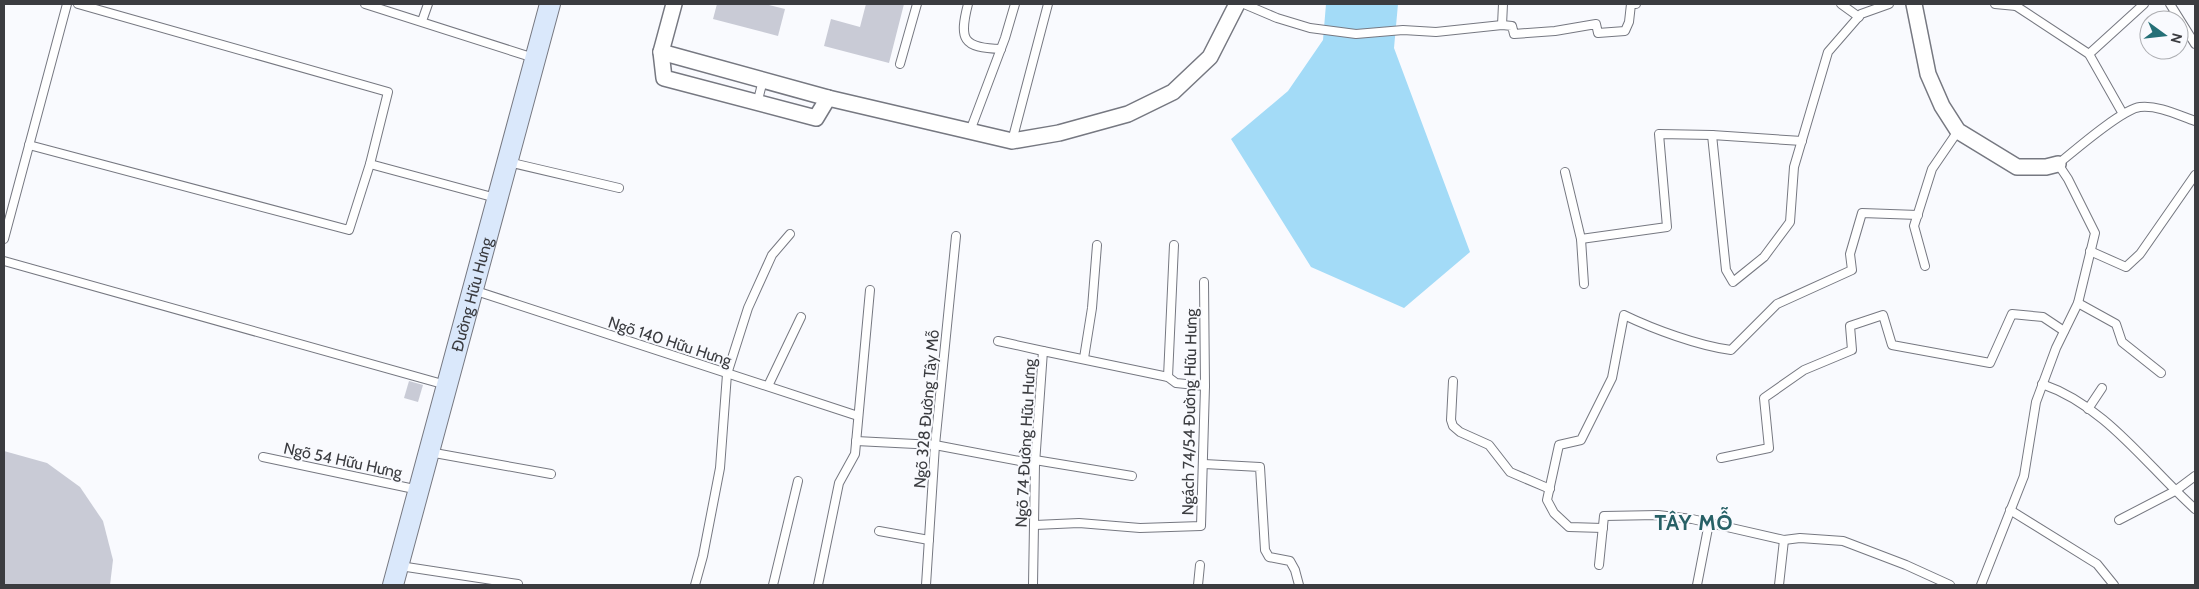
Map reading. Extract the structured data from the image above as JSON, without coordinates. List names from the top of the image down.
{
  "streets": {
    "main road": ["Đường Hữu Hưng"],
    "lane": [
      "Ngõ 140 Hữu Hưng",
      "Ngõ 328 Đường Tây Mỗ",
      "Ngách 74/54 Đường Hữu Hưng",
      "Ngõ 74 Đường Hữu Hưng",
      "Ngõ 54 Hữu Hưng"
    ]
  },
  "crossings": [
    ["Đường Hữu Hưng", "Ngõ 140 Hữu Hưng"],
    ["Đường Hữu Hưng", "Ngõ 54 Hữu Hưng"],
    ["Ngách 74/54 Đường Hữu Hưng", "Ngõ 74 Đường Hữu Hưng"]
  ],
  "districts": ["TÂY MỖ"],
  "north": "right"
}
